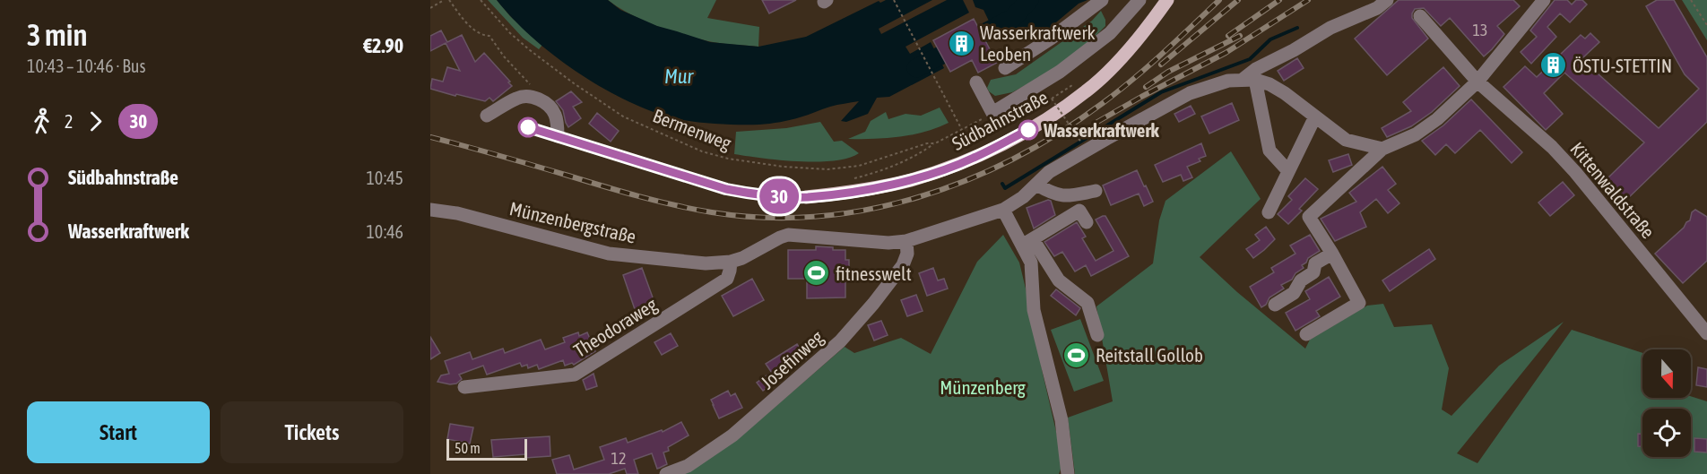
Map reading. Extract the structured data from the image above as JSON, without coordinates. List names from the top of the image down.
{
  "streets": {
    "main road": ["Südbahnstraße"],
    "street": [
      "Kittenwaldstraße",
      "Münzenbergstraße",
      "Theodoraweg",
      "Josefinweg"
    ],
    "path": ["Bermenweg"]
  },
  "crossings": [
    ["Münzenbergstraße", "Theodoraweg"],
    ["Münzenbergstraße", "Josefinweg"]
  ],
  "water": ["Mur"],
  "parks": ["Münzenberg"],
  "places": {
    "building": ["Wasserkraftwerk Leoben", "ÖSTU-STETTIN"],
    "other": ["Wasserkraftwerk"],
    "sports": ["fitnesswelt", "Reitstall Gollob"]
  },
  "lines": ["bus line 30"],
  "house_numbers": ["13", "12"],
  "scale_bar": "50 m",
  "north": "bottom",
  "page": {
    "heading": ["3 min", "10:43 – 10:46 · Bus", "€2.90"],
    "on_map": "30",
    "legs": ["2", "30"],
    "list": [
      {
        "name": "Südbahnstraße",
        "value": "10:45"
      },
      {
        "name": "Wasserkraftwerk",
        "value": "10:46"
      }
    ],
    "buttons": ["Start", "Tickets"],
    "scale": "50 m"
  }
}
